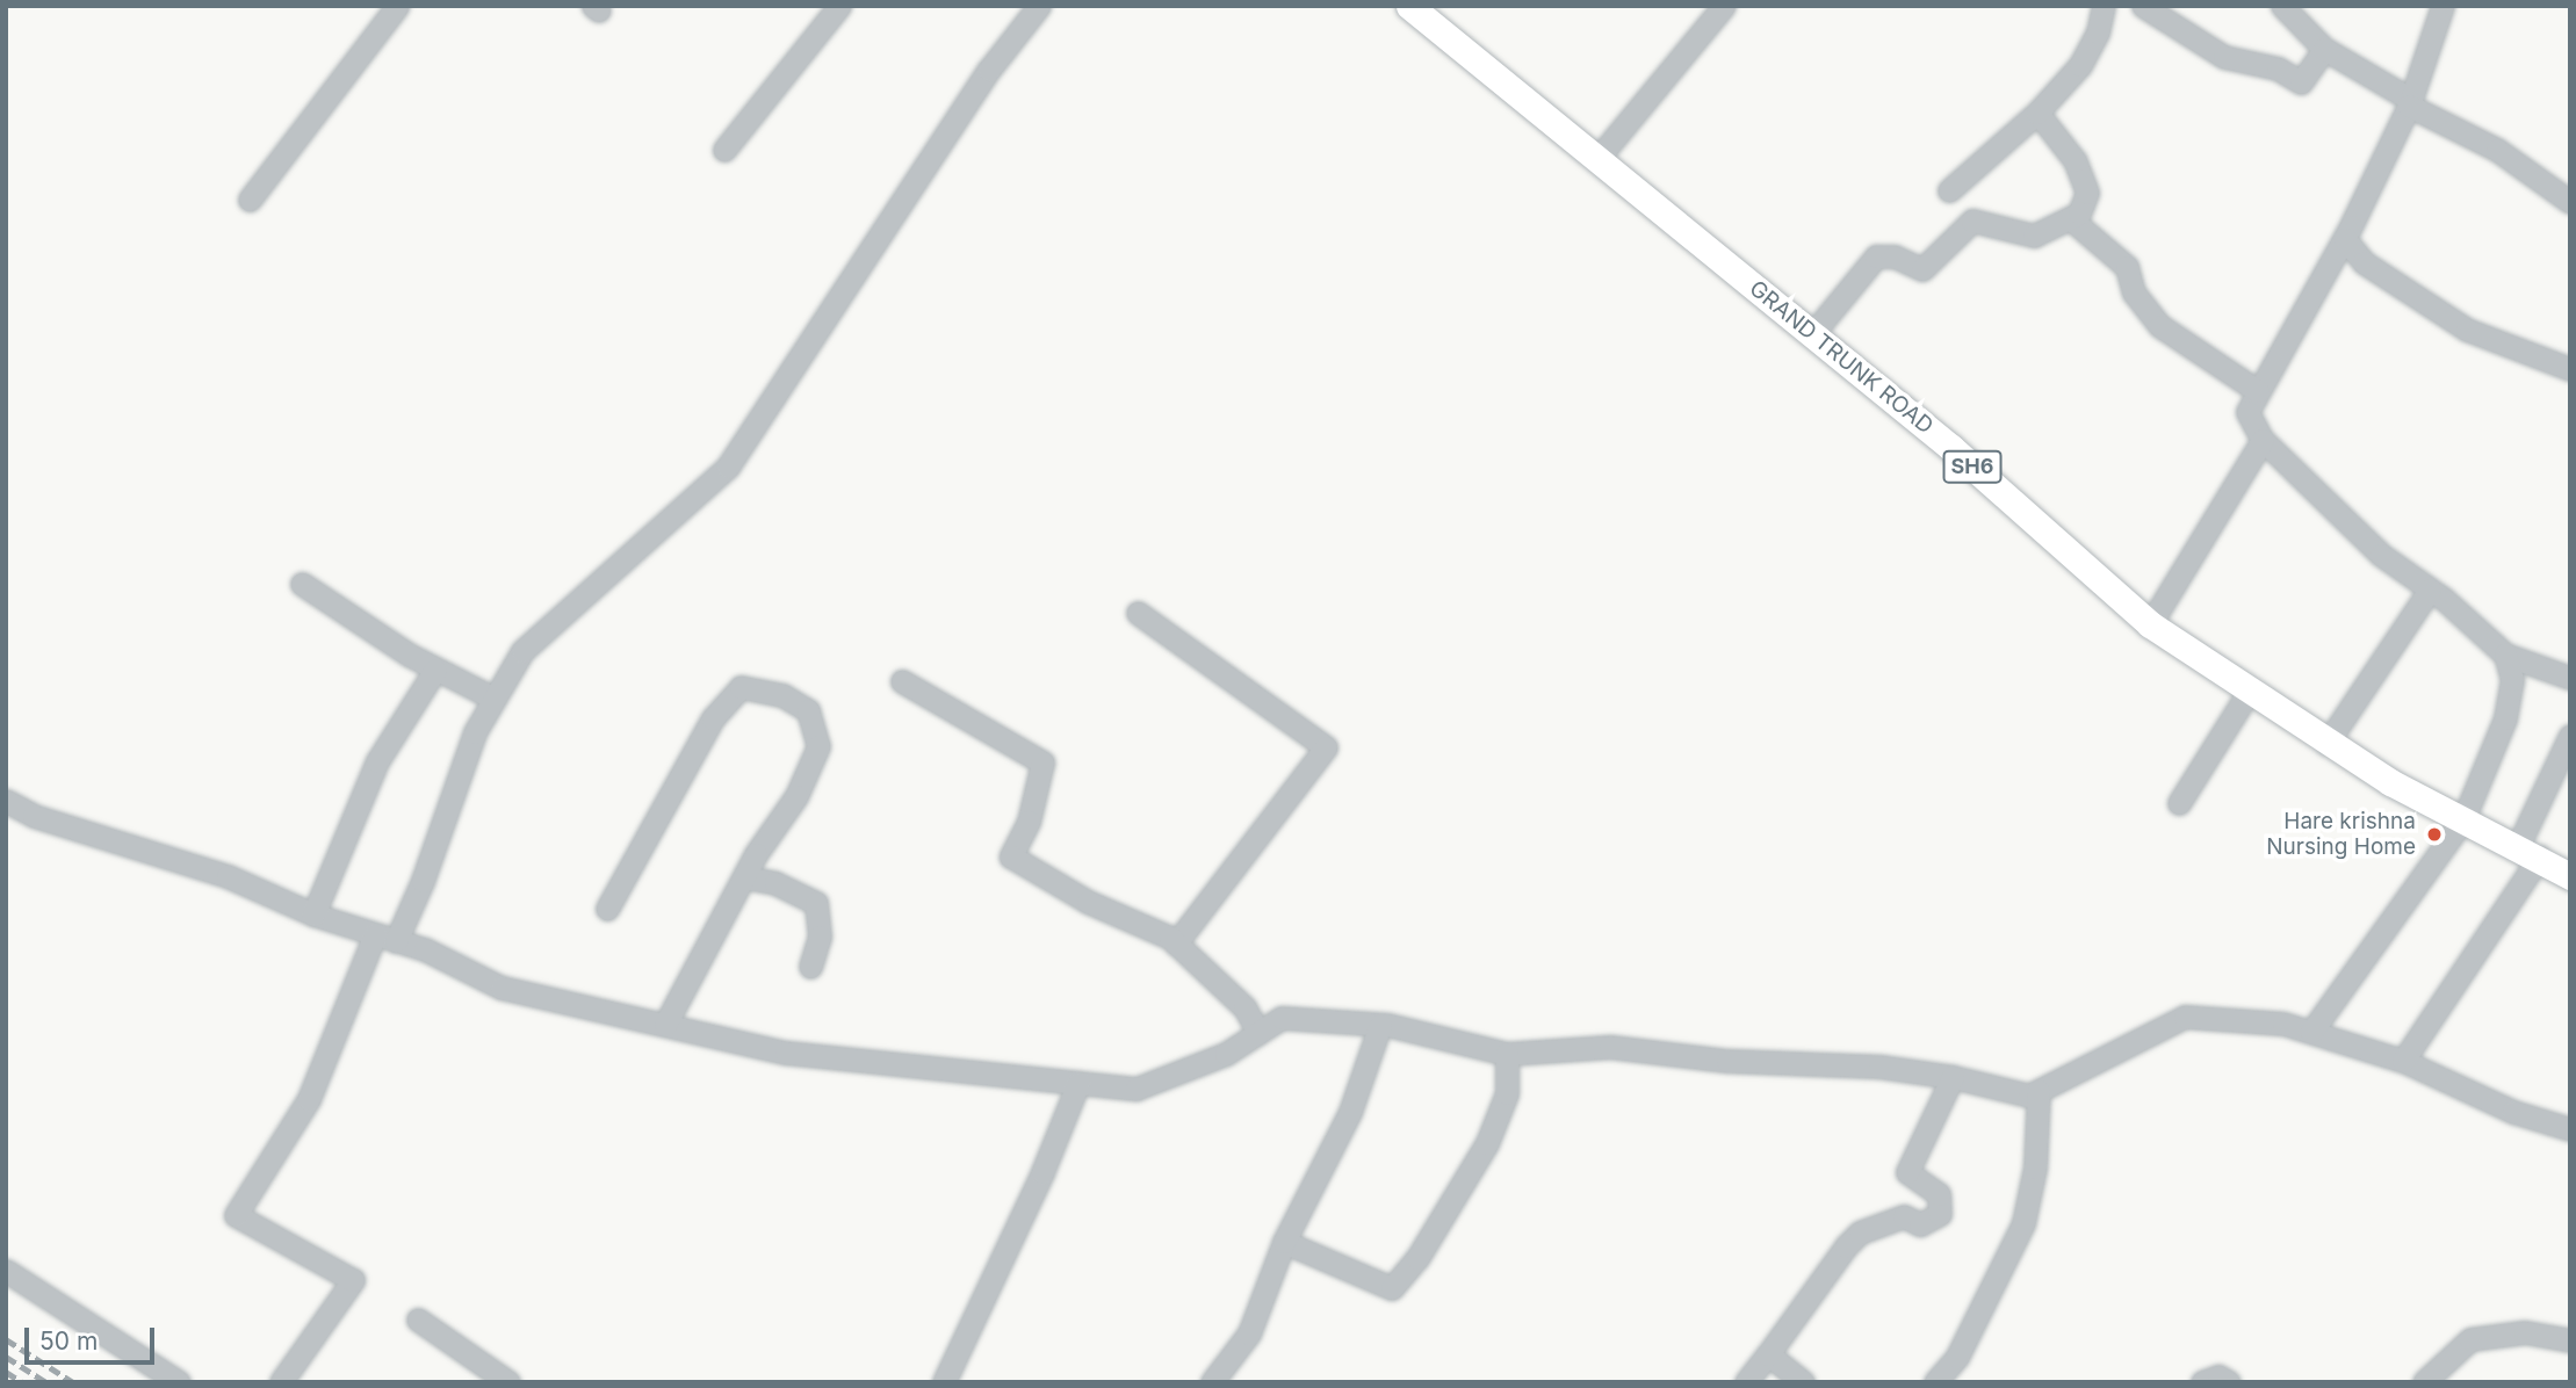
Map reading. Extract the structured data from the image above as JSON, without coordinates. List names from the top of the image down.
{
  "streets": {
    "main road": ["GRAND TRUNK ROAD", "SH6"]
  },
  "places": ["Hare krishna Nursing Home"],
  "scale_bar": "50 m"
}
